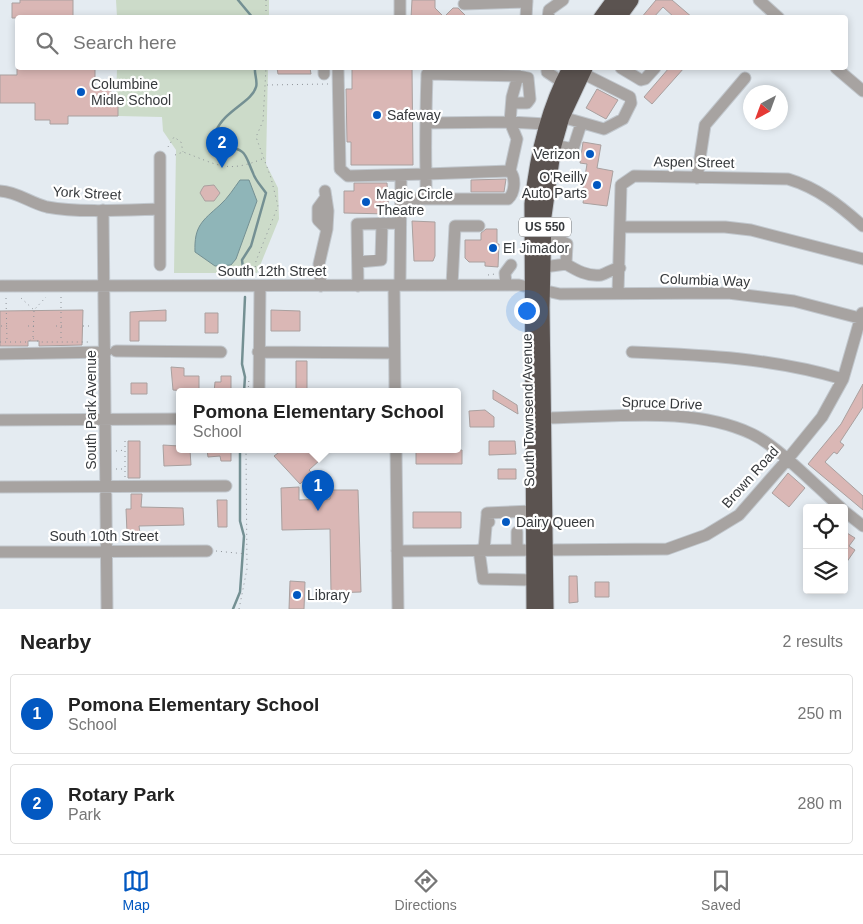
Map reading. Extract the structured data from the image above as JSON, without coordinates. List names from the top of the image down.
{
  "streets": {
    "highway": ["US 550", "South Townsend Avenue"],
    "street": [
      "Aspen Street",
      "York Street",
      "South 12th Street",
      "Columbia Way",
      "Spruce Drive",
      "South Park Avenue",
      "Brown Road",
      "South 10th Street"
    ]
  },
  "crossings": [
    ["Aspen Street", "Columbia Way"],
    ["York Street", "South Park Avenue"],
    ["South 12th Street", "Columbia Way"],
    ["South 12th Street", "South Park Avenue"],
    ["South 12th Street", "South Townsend Avenue"],
    ["Columbia Way", "South Townsend Avenue"],
    ["Columbia Way", "Brown Road"],
    ["Spruce Drive", "South Townsend Avenue"],
    ["Spruce Drive", "Brown Road"],
    ["South Park Avenue", "South 10th Street"],
    ["South Townsend Avenue", "Brown Road"]
  ],
  "places": [
    "Columbine Midle School",
    "Safeway",
    "Verizon",
    "O'Reilly Auto Parts",
    "Magic Circle Theatre",
    "El Jimador",
    "Dairy Queen",
    "Library"
  ],
  "north": "bottom left",
  "page": {
    "search": "Search here",
    "pins": ["2", "1"],
    "popup": ["Pomona Elementary School", "School"],
    "heading": ["Nearby", "2 results"],
    "list": [
      {
        "mark": "1",
        "name": "Pomona Elementary School",
        "note": "School",
        "value": "250 m"
      },
      {
        "mark": "2",
        "name": "Rotary Park",
        "note": "Park",
        "value": "280 m"
      }
    ],
    "nav": ["Map", "Directions", "Saved"]
  }
}
